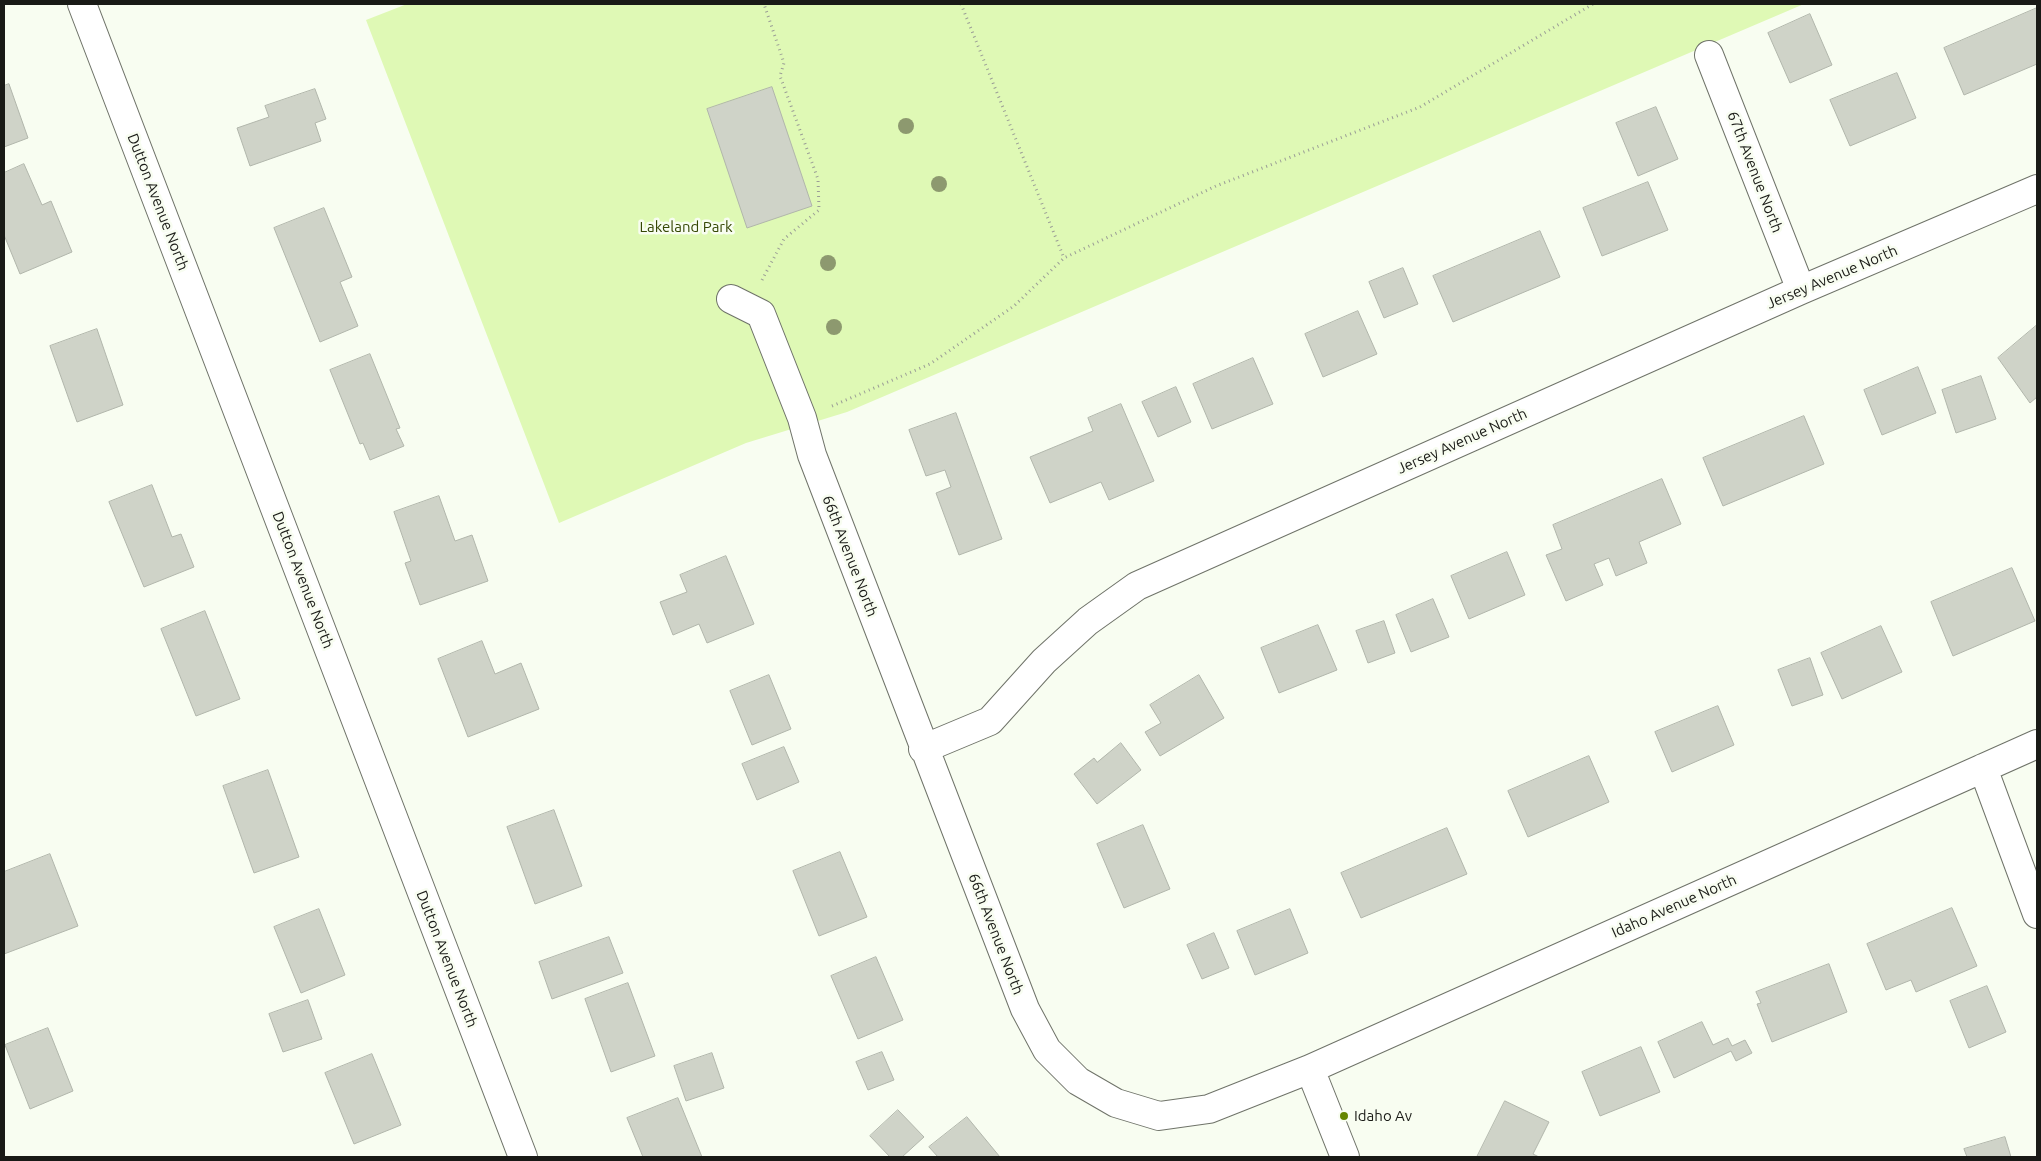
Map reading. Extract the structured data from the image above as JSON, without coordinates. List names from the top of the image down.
{
  "streets": {
    "street": [
      "67th Avenue North",
      "Dutton Avenue North",
      "Jersey Avenue North",
      "66th Avenue North",
      "Idaho Avenue North"
    ]
  },
  "crossings": [
    ["67th Avenue North", "Jersey Avenue North"],
    ["Jersey Avenue North", "66th Avenue North"],
    ["66th Avenue North", "Idaho Avenue North"]
  ],
  "parks": ["Lakeland Park"],
  "places": ["Idaho Av"]
}
